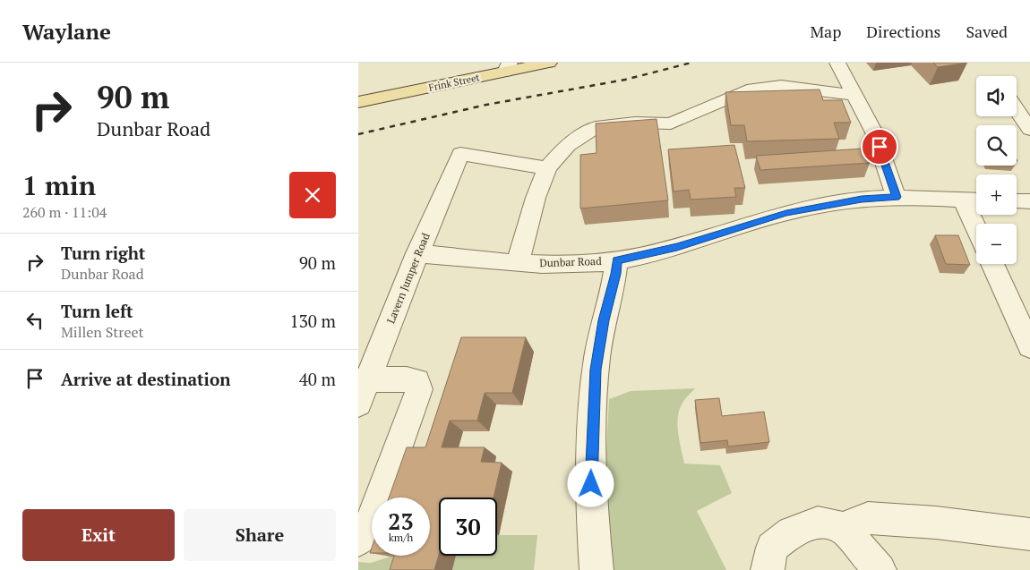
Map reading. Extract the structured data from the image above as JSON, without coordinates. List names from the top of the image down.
{
  "streets": {
    "main road": ["Frink Street"],
    "street": ["Dunbar Road", "Lavern Jumper Road"]
  },
  "crossings": [
    ["Dunbar Road", "Lavern Jumper Road"]
  ],
  "page": {
    "header": "Waylane",
    "nav": ["Map", "Directions", "Saved"],
    "turn": ["90 m", "Dunbar Road"],
    "map_buttons": ["+", "−"],
    "heading": ["1 min", "260 m · 11:04"],
    "list": [
      {
        "name": "Turn right",
        "note": "Dunbar Road",
        "value": "90 m"
      },
      {
        "name": "Turn left",
        "note": "Millen Street",
        "value": "130 m"
      },
      {
        "name": "Arrive at destination",
        "value": "40 m"
      }
    ],
    "speed": "23 km/h",
    "limit": "30",
    "buttons": ["Exit", "Share"]
  }
}
